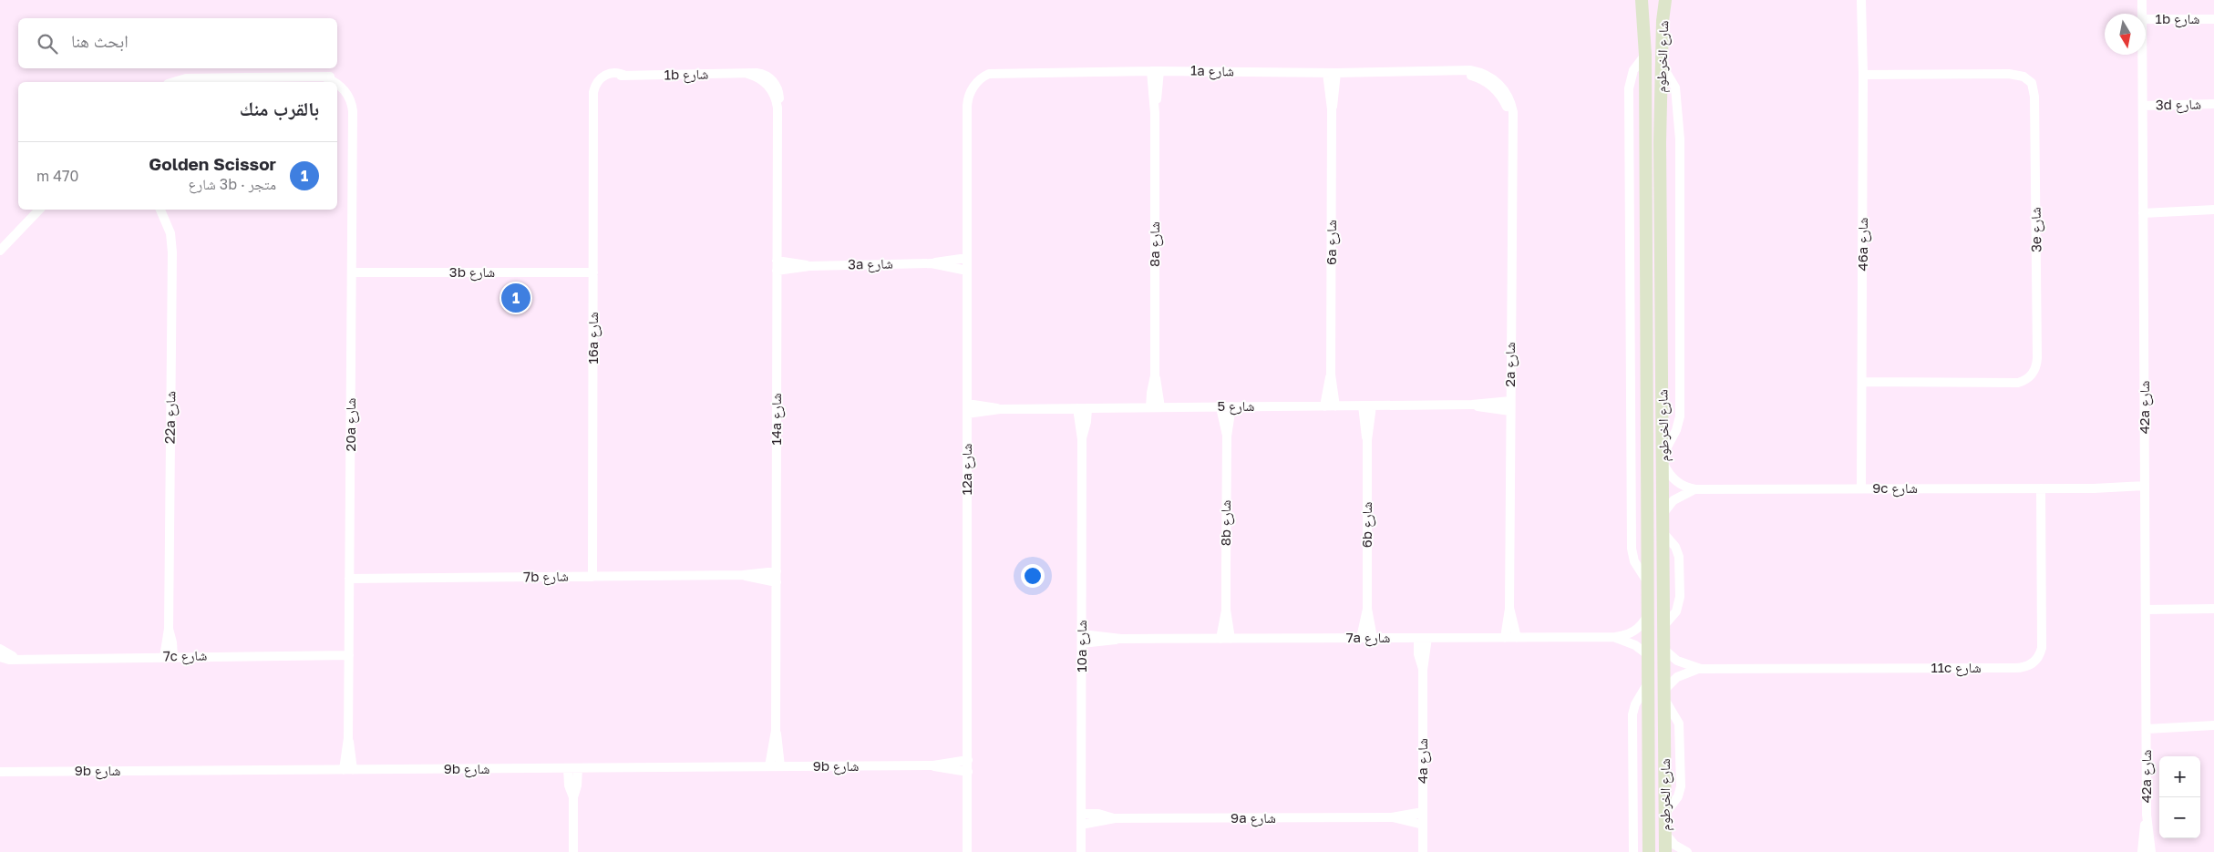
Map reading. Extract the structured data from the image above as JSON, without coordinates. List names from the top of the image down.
{
  "streets": {
    "main road": ["شارع الخرطوم"],
    "street": [
      "1b شارع",
      "1a شارع",
      "3d شارع",
      "3e شارع",
      "6a شارع",
      "8a شارع",
      "46a شارع",
      "3a شارع",
      "3b شارع",
      "16a شارع",
      "2a شارع",
      "شارع 5",
      "42a شارع",
      "22a شارع",
      "14a شارع",
      "20a شارع",
      "12a شارع",
      "9c شارع",
      "8b شارع",
      "6b شارع",
      "7b شارع",
      "7a شارع",
      "10a شارع",
      "7c شارع",
      "11c شارع",
      "4a شارع",
      "9b شارع",
      "9a شارع"
    ]
  },
  "crossings": [
    ["1b شارع", "16a شارع"],
    ["1b شارع", "14a شارع"],
    ["شارع الخرطوم", "9c شارع"],
    ["شارع الخرطوم", "7a شارع"],
    ["شارع الخرطوم", "11c شارع"],
    ["1a شارع", "6a شارع"],
    ["1a شارع", "8a شارع"],
    ["1a شارع", "2a شارع"],
    ["1a شارع", "12a شارع"],
    ["3d شارع", "42a شارع"],
    ["3e شارع", "46a شارع"],
    ["6a شارع", "شارع 5"],
    ["8a شارع", "شارع 5"],
    ["46a شارع", "9c شارع"],
    ["3a شارع", "14a شارع"],
    ["3a شارع", "12a شارع"],
    ["3b شارع", "16a شارع"],
    ["3b شارع", "20a شارع"],
    ["16a شارع", "7b شارع"],
    ["2a شارع", "شارع 5"],
    ["2a شارع", "7a شارع"],
    ["شارع 5", "12a شارع"],
    ["شارع 5", "8b شارع"],
    ["شارع 5", "6b شارع"],
    ["شارع 5", "10a شارع"],
    ["42a شارع", "9c شارع"],
    ["22a شارع", "7c شارع"],
    ["14a شارع", "7b شارع"],
    ["14a شارع", "9b شارع"],
    ["20a شارع", "7b شارع"],
    ["20a شارع", "7c شارع"],
    ["20a شارع", "9b شارع"],
    ["12a شارع", "9b شارع"],
    ["9c شارع", "11c شارع"],
    ["8b شارع", "7a شارع"],
    ["6b شارع", "7a شارع"],
    ["7a شارع", "10a شارع"],
    ["7a شارع", "4a شارع"],
    ["10a شارع", "9a شارع"],
    ["4a شارع", "9a شارع"]
  ],
  "north": "bottom",
  "page": {
    "search": "ابحث هنا",
    "heading": "بالقرب منك",
    "list": [
      {
        "mark": "1",
        "name": "Golden Scissor",
        "note": "متجر · 3b شارع",
        "value": "470 m"
      }
    ],
    "pins": "1",
    "map_buttons": ["+", "−"]
  }
}
